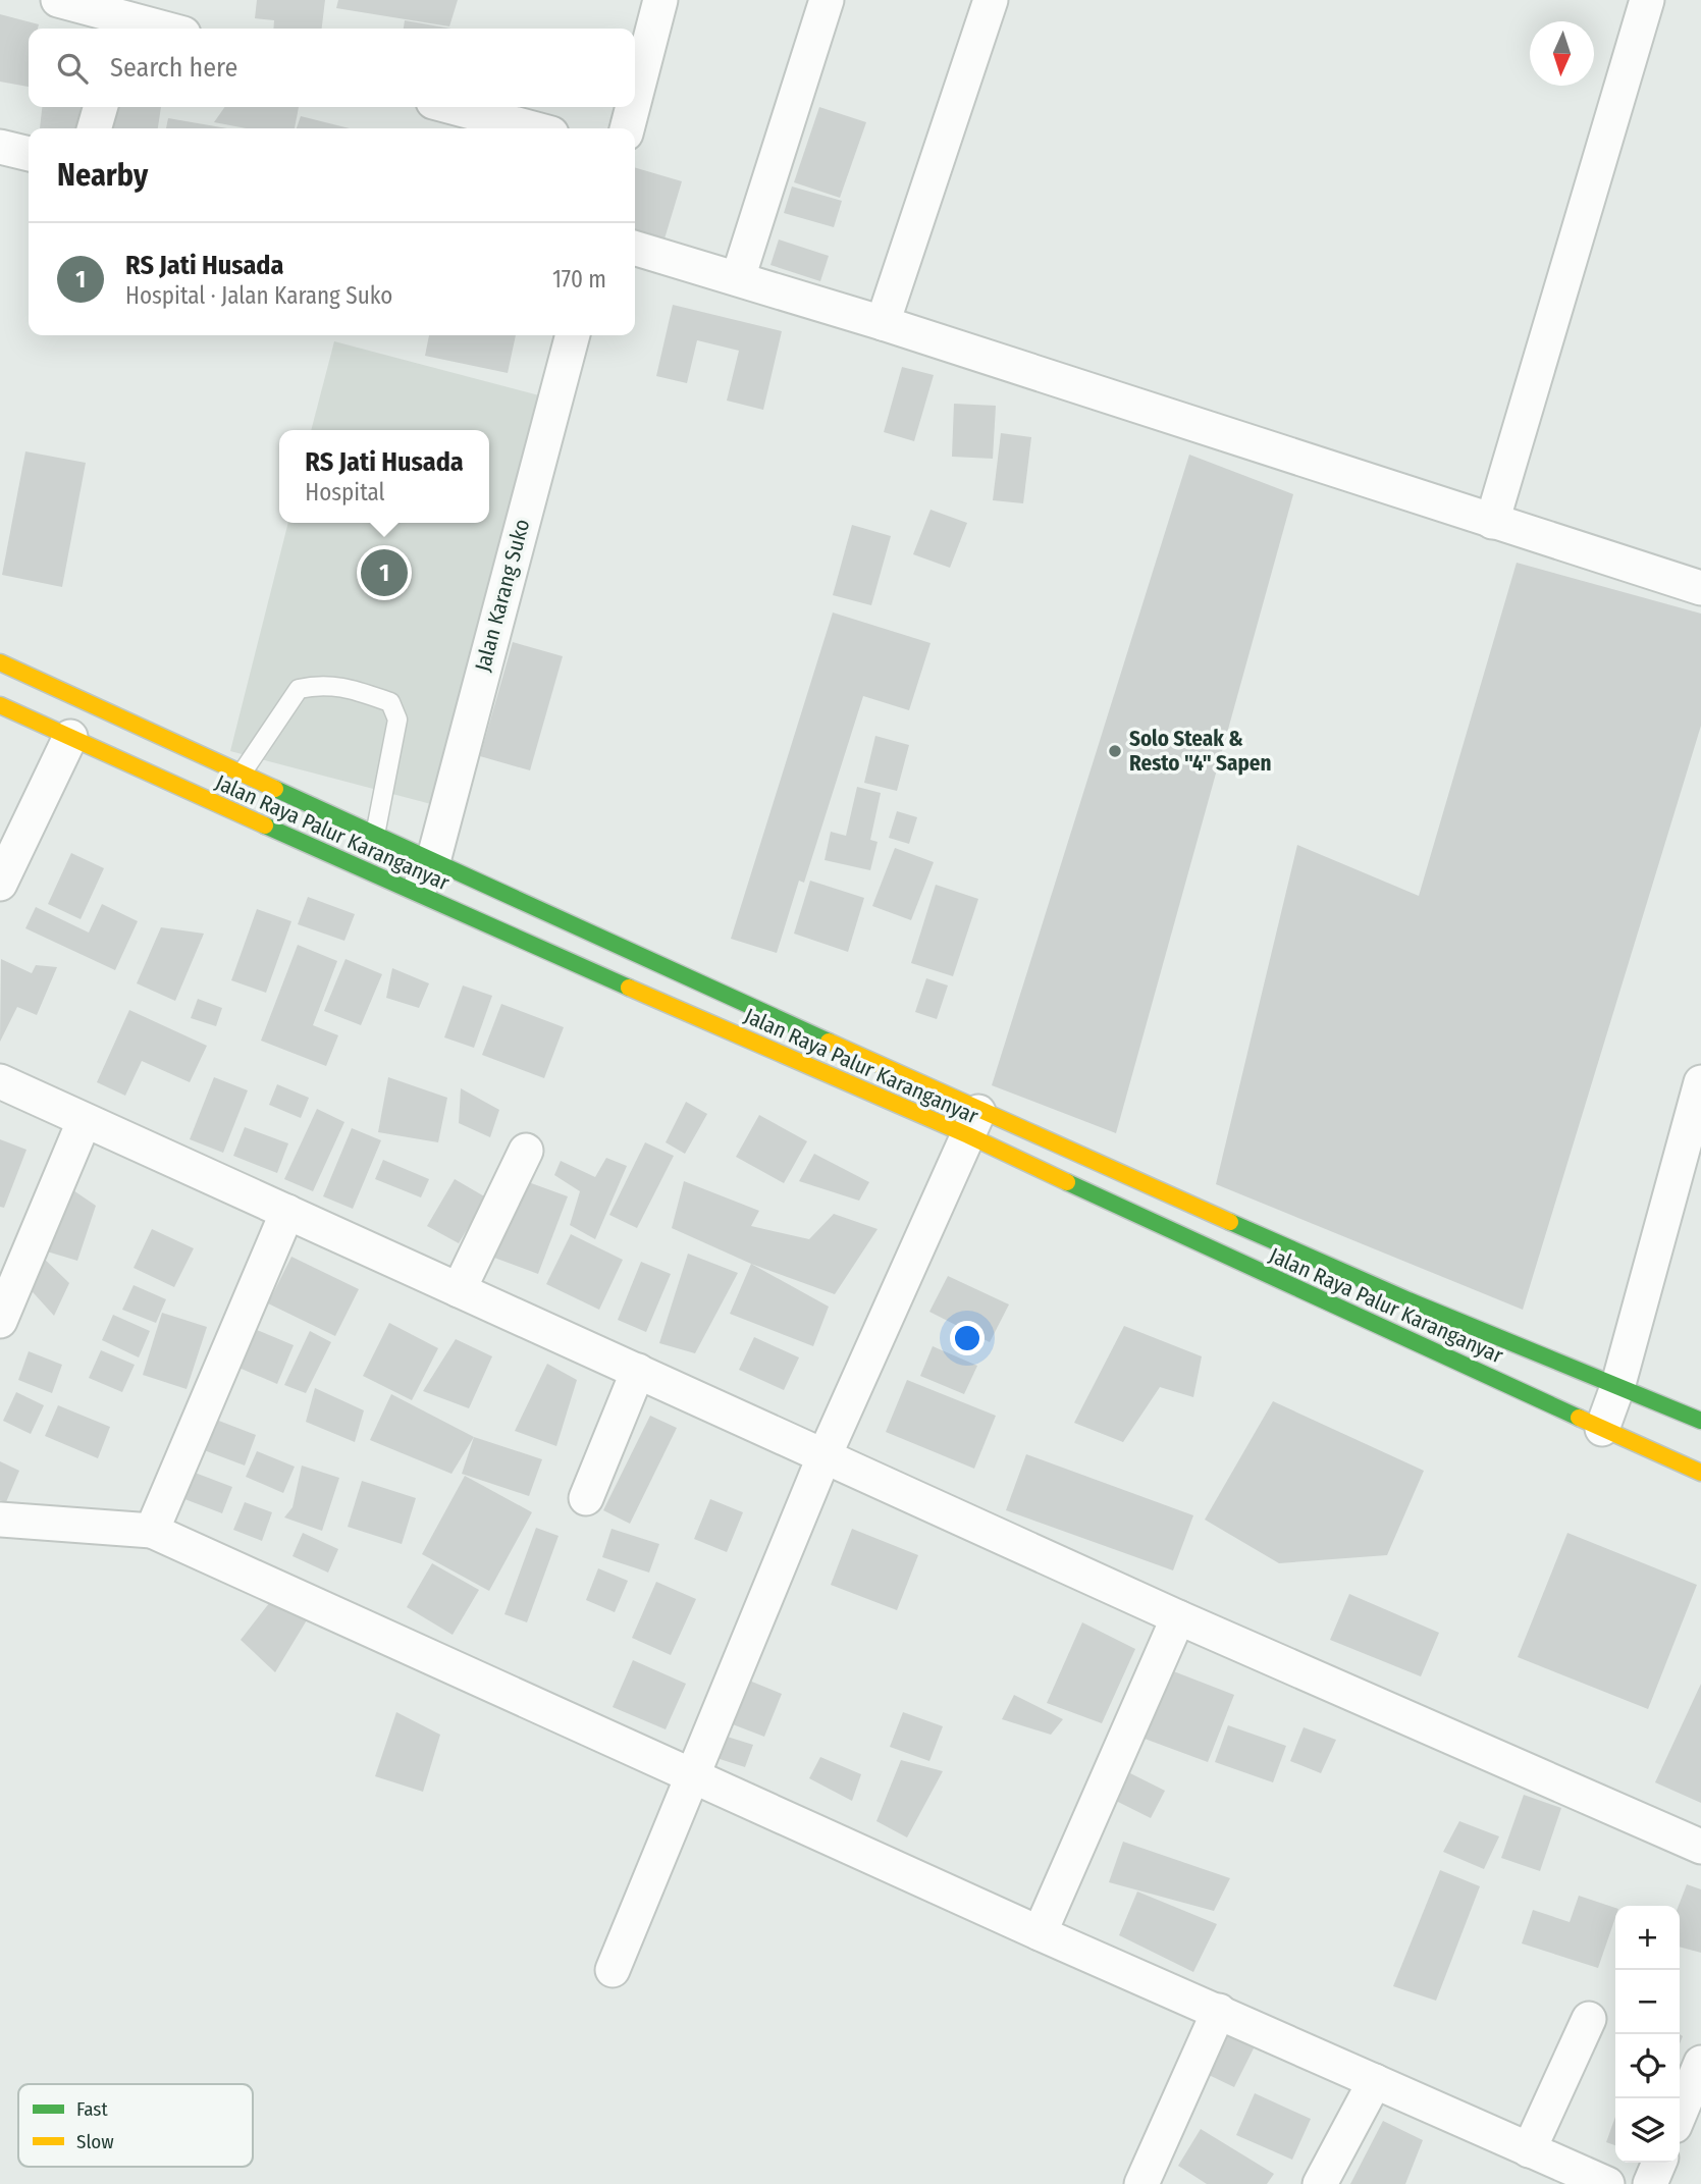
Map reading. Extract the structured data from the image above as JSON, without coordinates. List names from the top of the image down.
{
  "streets": {
    "main road": ["Jalan Raya Palur Karanganyar"],
    "street": ["Jalan Karang Suko"]
  },
  "crossings": [
    ["Jalan Karang Suko", "Jalan Raya Palur Karanganyar"]
  ],
  "places": ["Solo Steak & Resto \"4\" Sapen"],
  "legend": ["Fast", "Slow"],
  "north": "bottom",
  "page": {
    "search": "Search here",
    "heading": "Nearby",
    "list": [
      {
        "mark": "1",
        "name": "RS Jati Husada",
        "note": "Hospital · Jalan Karang Suko",
        "value": "170 m"
      }
    ],
    "popup": ["RS Jati Husada", "Hospital"],
    "pins": "1",
    "map_buttons": ["+", "−"]
  }
}
